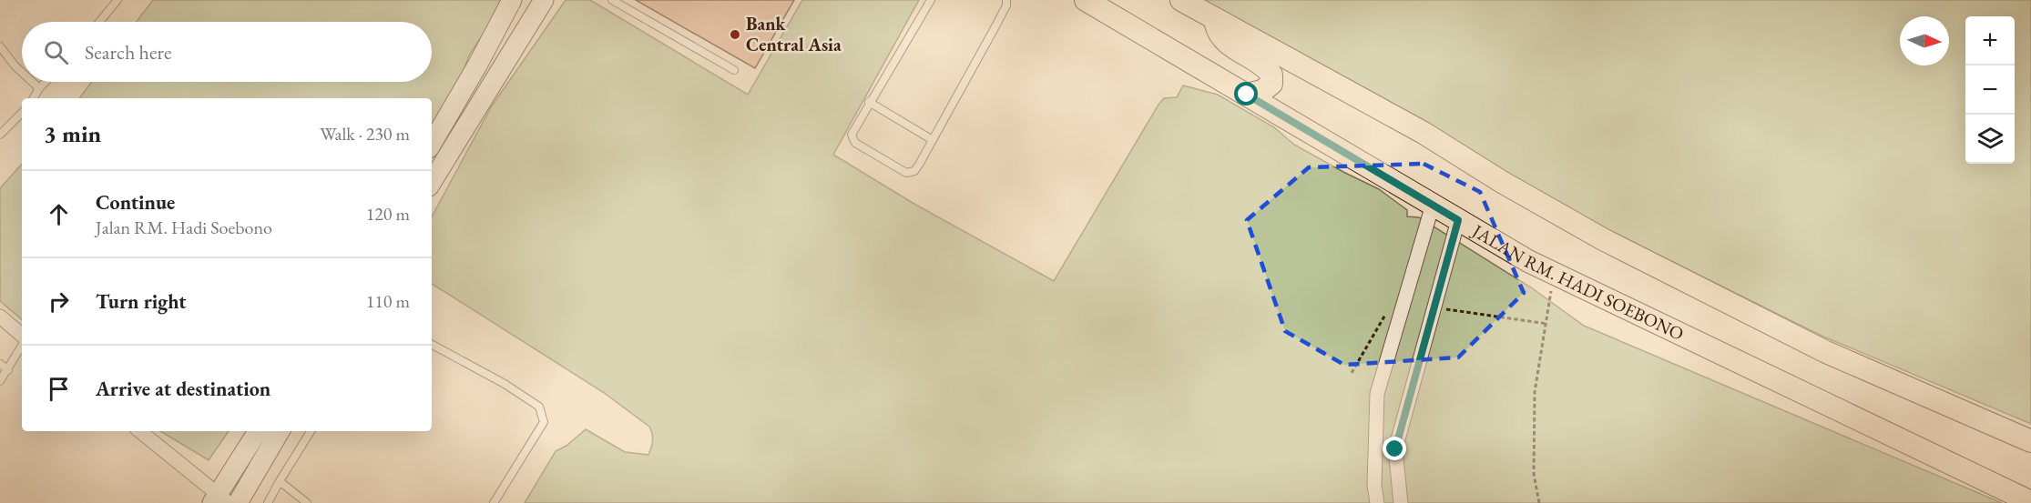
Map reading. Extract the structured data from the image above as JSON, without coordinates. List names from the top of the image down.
{
  "streets": {
    "main road": ["JALAN RM. HADI SOEBONO"]
  },
  "places": ["Bank Central Asia"],
  "north": "right",
  "page": {
    "map_buttons": ["+", "−"],
    "search": "Search here",
    "heading": ["3 min", "Walk · 230 m"],
    "list": [
      ["Continue", "Jalan RM. Hadi Soebono", "120 m"],
      ["Turn right", "110 m"],
      "Arrive at destination"
    ]
  }
}
